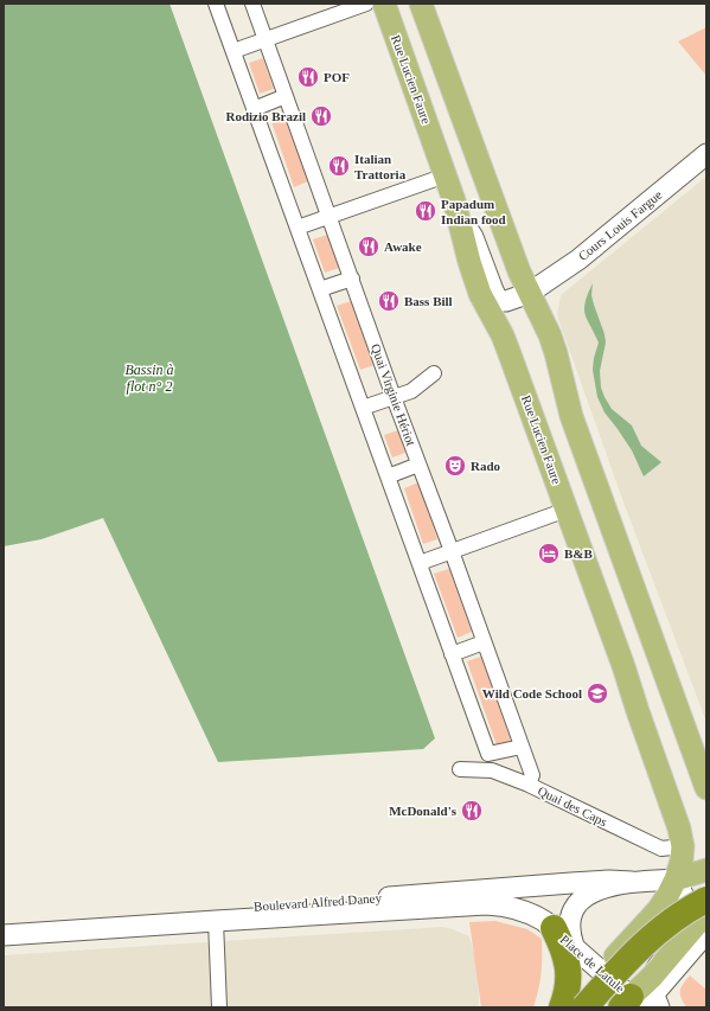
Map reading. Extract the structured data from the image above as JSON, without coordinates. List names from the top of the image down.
{
  "streets": {
    "main road": [
      "Rue Lucien Faure",
      "Cours Louis Fargue",
      "Boulevard Alfred Daney",
      "Place de Latule"
    ],
    "street": ["Quai Virginie Hériot", "Quai des Caps"]
  },
  "crossings": [
    ["Rue Lucien Faure", "Cours Louis Fargue"],
    ["Rue Lucien Faure", "Quai des Caps"],
    ["Rue Lucien Faure", "Place de Latule"],
    ["Quai Virginie Hériot", "Quai des Caps"],
    ["Boulevard Alfred Daney", "Place de Latule"]
  ],
  "water": ["Bassin à flot n° 2"],
  "places": {
    "restaurant": [
      "POF",
      "Rodizio Brazil",
      "Italian Trattoria",
      "Papadum Indian food",
      "Awake",
      "Bass Bill",
      "McDonald's"
    ],
    "theatre": ["Rado"],
    "hotel": ["B&B"],
    "school or university": ["Wild Code School"]
  }
}
